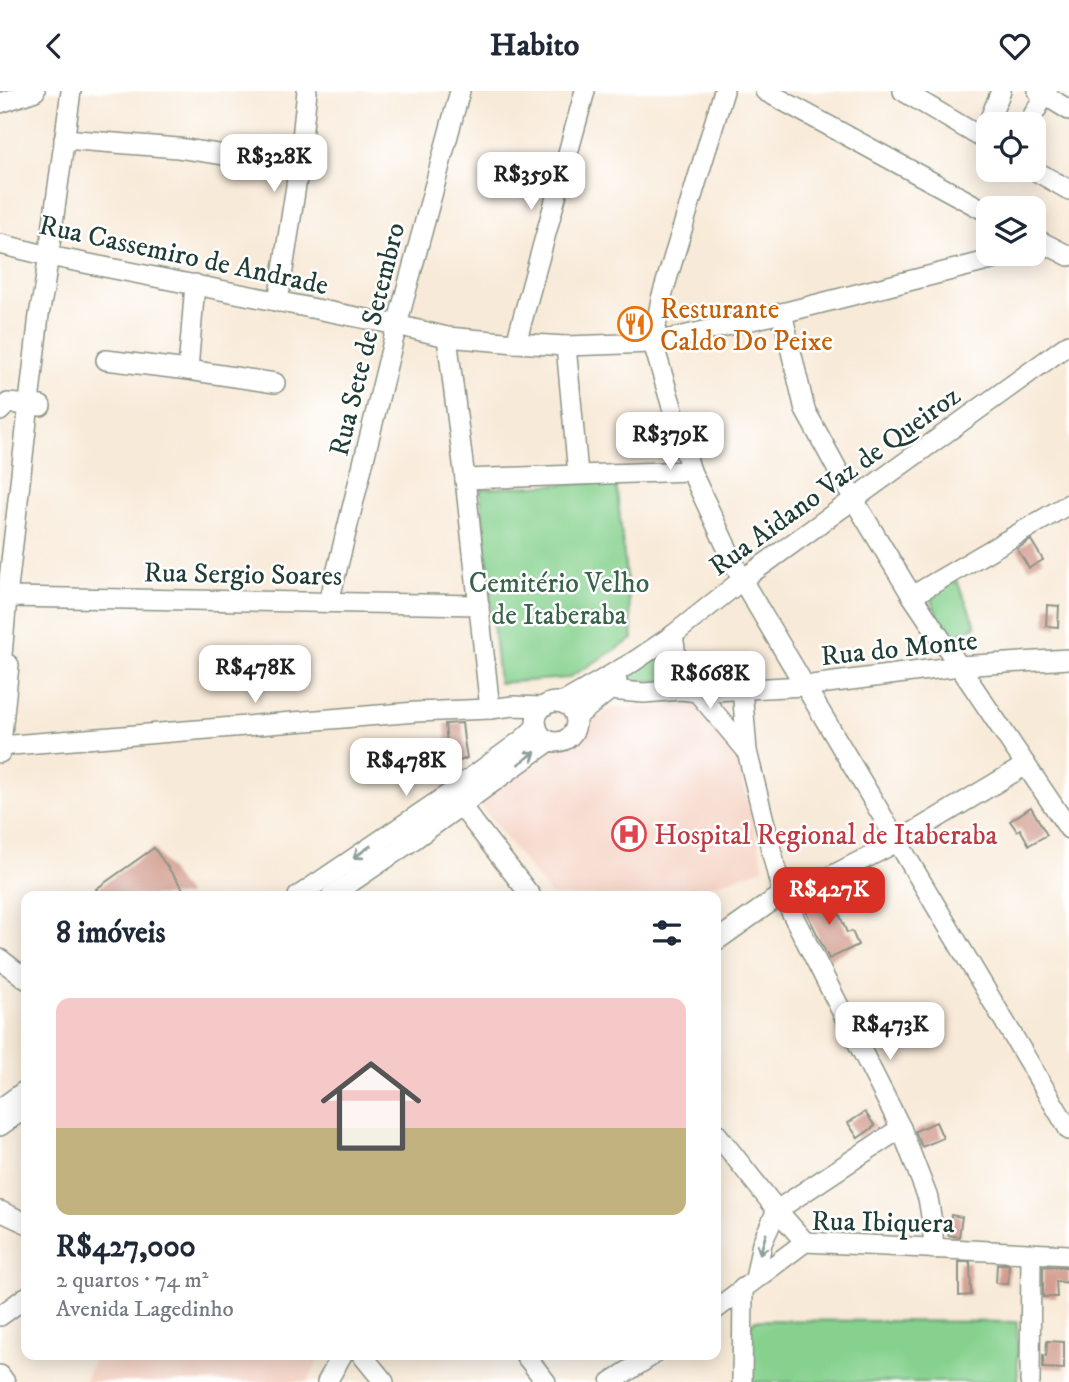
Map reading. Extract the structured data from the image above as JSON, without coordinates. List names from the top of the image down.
{
  "streets": {
    "street": [
      "Rua Cassemiro de Andrade",
      "Rua Sete de Setembro",
      "Rua Aidano Vaz de Queiroz",
      "Rua Sergio Soares",
      "Rua do Monte",
      "Rua Ibiquera"
    ]
  },
  "crossings": [
    ["Rua Cassemiro de Andrade", "Rua Sete de Setembro"],
    ["Rua Sete de Setembro", "Rua Sergio Soares"],
    ["Rua Aidano Vaz de Queiroz", "Rua do Monte"]
  ],
  "parks": ["Cemitério Velho de Itaberaba"],
  "places": {
    "restaurant": ["Resturante Caldo Do Peixe"],
    "hospital": ["Hospital Regional de Itaberaba"]
  },
  "page": {
    "header": "Habito",
    "price": [
      "R$328K",
      "R$359K",
      "R$379K",
      "R$478K",
      "R$668K",
      "R$478K",
      "R$427K",
      "R$473K"
    ],
    "heading": "8 imóveis",
    "list": [
      {
        "name": "R$427,000",
        "note": "2 quartos · 74 m² · Avenida Lagedinho"
      }
    ]
  }
}
